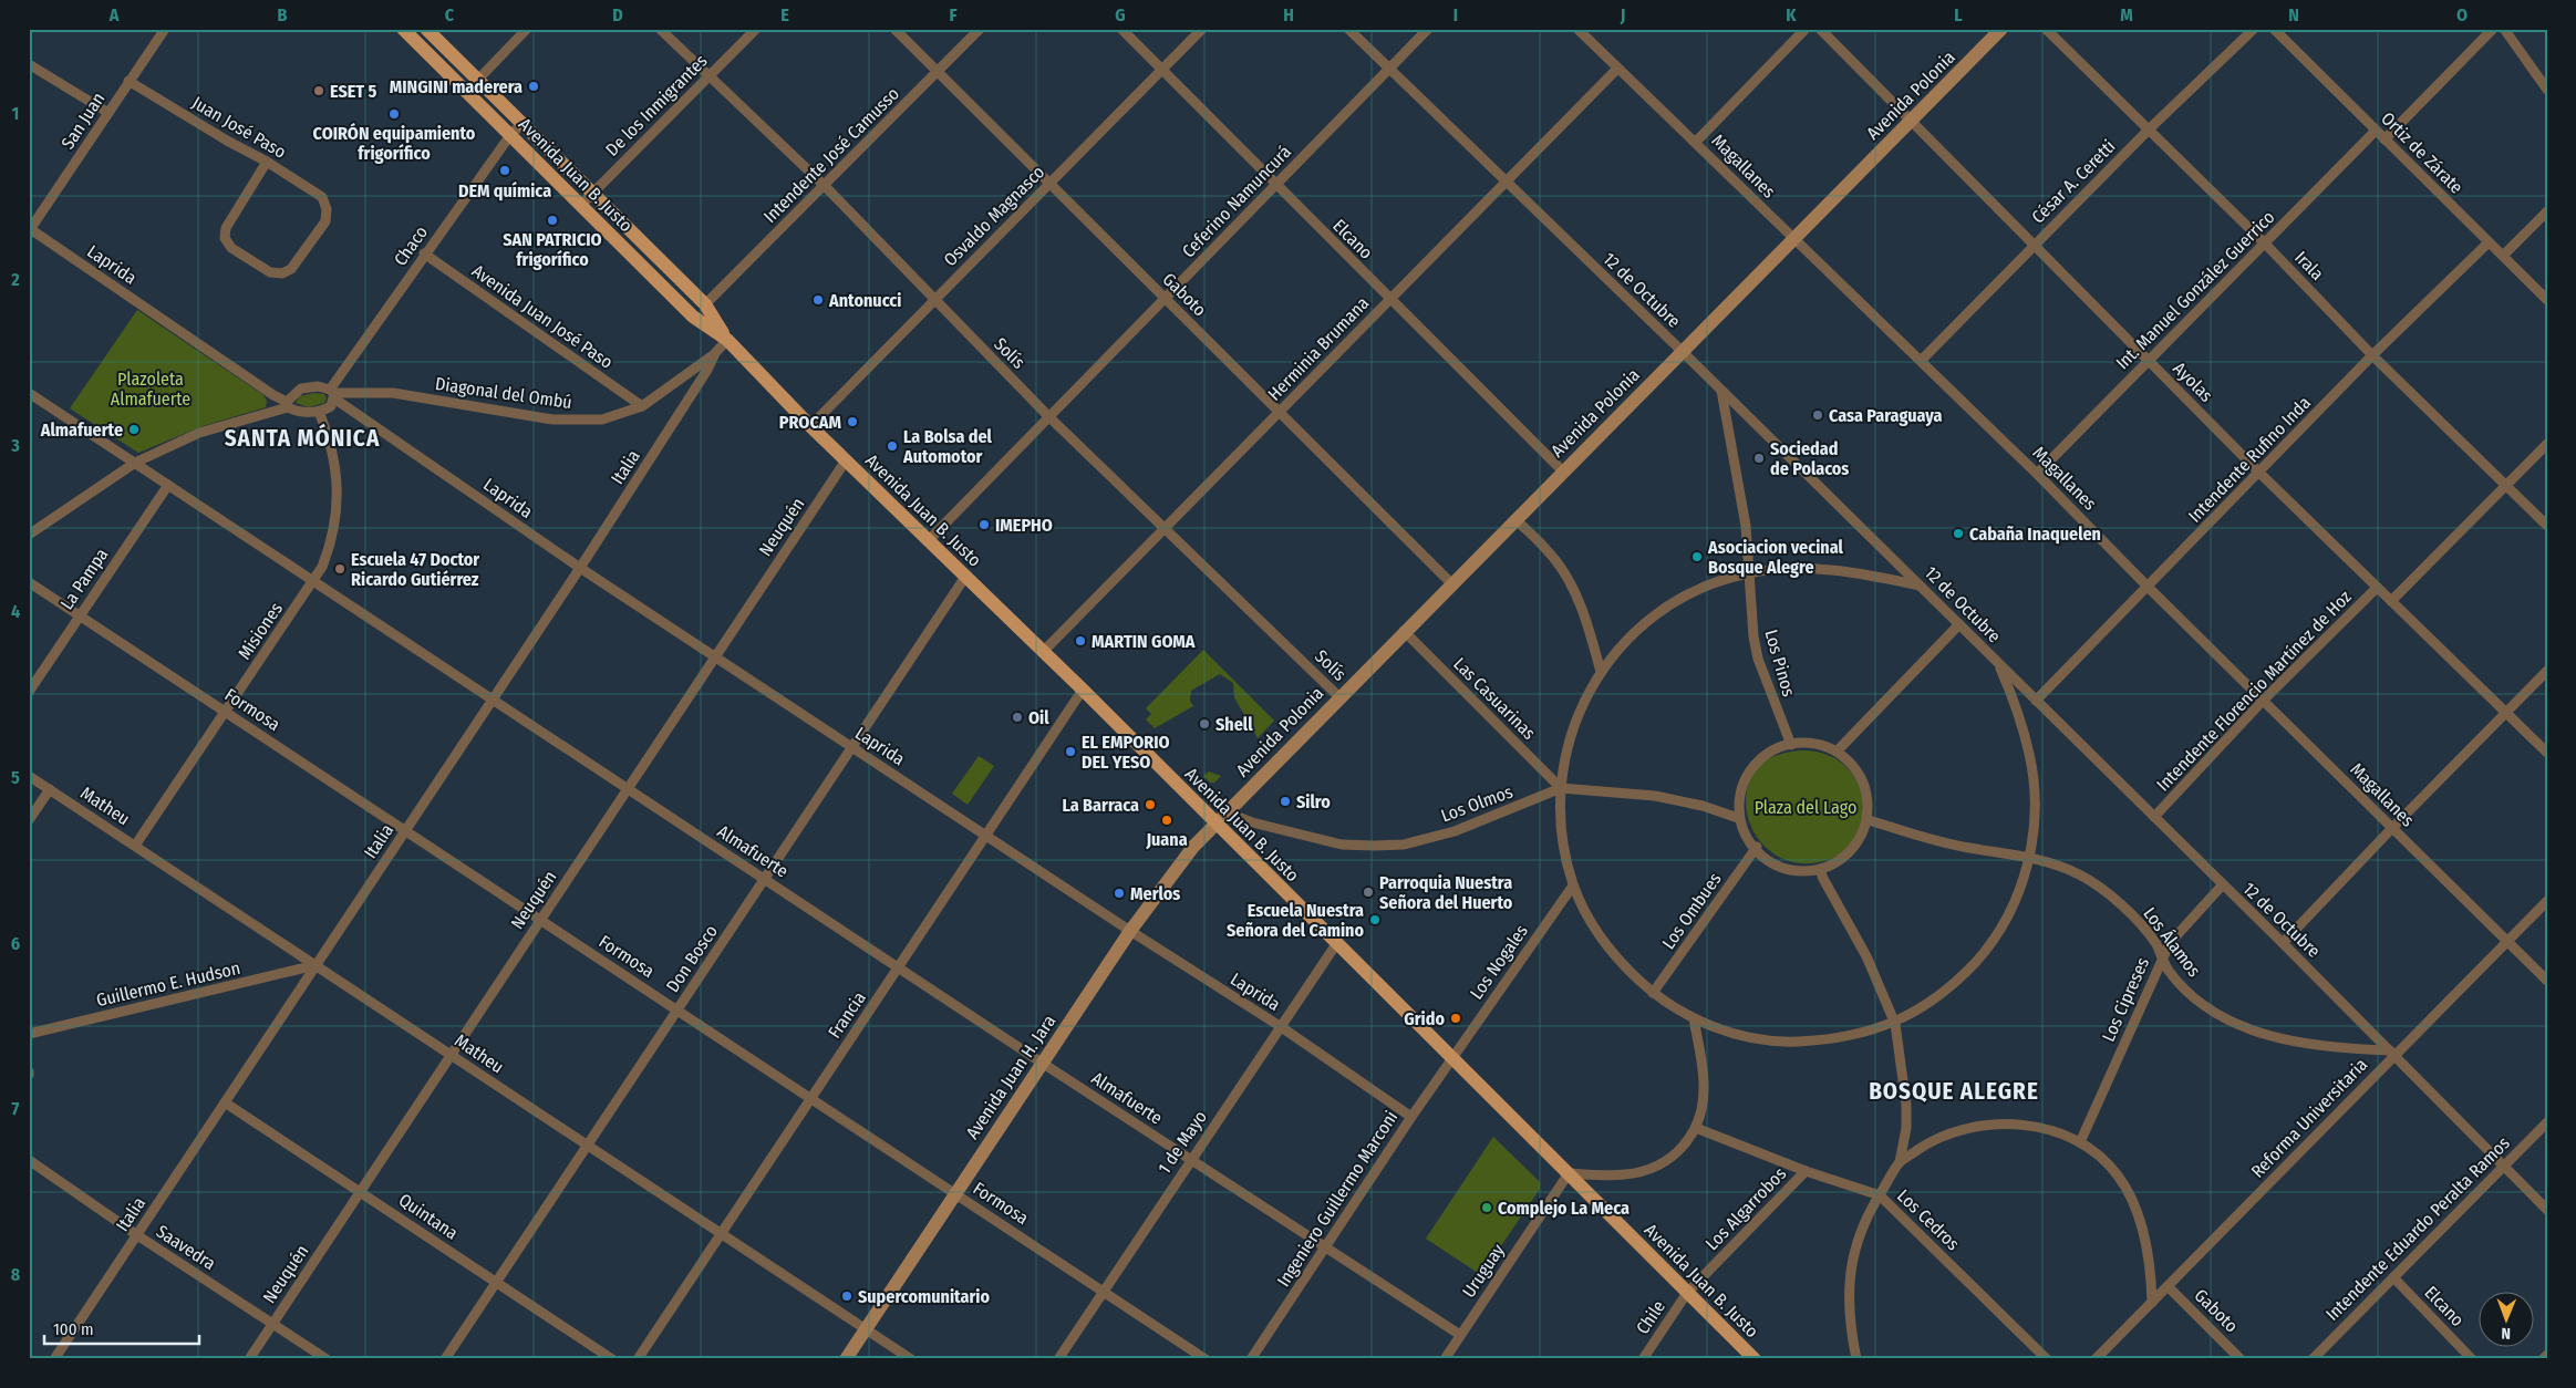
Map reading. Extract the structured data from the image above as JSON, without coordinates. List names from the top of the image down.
{
  "streets": {
    "main road": ["Avenida Polonia", "Avenida Juan B. Justo", "Avenida Juan H. Jara"],
    "street": [
      "De los Inmigrantes",
      "San Juan",
      "Juan José Paso",
      "Ortiz de Zárate",
      "Intendente José Camusso",
      "Magallanes",
      "César A. Ceretti",
      "Ceferino Namuncurá",
      "Osvaldo Magnasco",
      "Elcano",
      "Chaco",
      "Laprida",
      "Irala",
      "12 de Octubre",
      "Int. Manuel González Guerrico",
      "Gaboto",
      "Avenida Juan José Paso",
      "Herminia Brumana",
      "Solís",
      "Ayolas",
      "Diagonal del Ombú",
      "Intendente Rufino Inda",
      "Italia",
      "Neuquén",
      "La Pampa",
      "Misiones",
      "Los Pinos",
      "Intendente Florencio Martínez de Hoz",
      "Las Casuarinas",
      "Formosa",
      "Los Olmos",
      "Matheu",
      "Almafuerte",
      "Los Ombues",
      "Los Álamos",
      "Don Bosco",
      "Los Nogales",
      "Guillermo E. Hudson",
      "Los Cipreses",
      "Francia",
      "Reforma Universitaria",
      "1 de Mayo",
      "Ingeniero Guillermo Marconi",
      "Los Algarrobos",
      "Quintana",
      "Los Cedros",
      "Intendente Eduardo Peralta Ramos",
      "Saavedra",
      "Uruguay",
      "Chile"
    ]
  },
  "crossings": [
    ["Avenida Polonia", "Magallanes"],
    ["Avenida Polonia", "Avenida Juan B. Justo"],
    ["Avenida Polonia", "Elcano"],
    ["Avenida Polonia", "12 de Octubre"],
    ["Avenida Polonia", "Gaboto"],
    ["Avenida Polonia", "Solís"],
    ["Avenida Polonia", "Ayolas"],
    ["Avenida Polonia", "Las Casuarinas"],
    ["Avenida Polonia", "Los Olmos"],
    ["Avenida Polonia", "Avenida Juan H. Jara"],
    ["De los Inmigrantes", "Avenida Juan B. Justo"],
    ["De los Inmigrantes", "Solís"],
    ["San Juan", "Juan José Paso"],
    ["San Juan", "Laprida"],
    ["Ortiz de Zárate", "Int. Manuel González Guerrico"],
    ["Ortiz de Zárate", "Intendente Rufino Inda"],
    ["Intendente José Camusso", "Avenida Juan B. Justo"],
    ["Intendente José Camusso", "Gaboto"],
    ["Intendente José Camusso", "Solís"],
    ["Magallanes", "César A. Ceretti"],
    ["Magallanes", "Int. Manuel González Guerrico"],
    ["Magallanes", "Herminia Brumana"],
    ["Magallanes", "Intendente Rufino Inda"],
    ["Magallanes", "Intendente Florencio Martínez de Hoz"],
    ["Magallanes", "Reforma Universitaria"],
    ["Avenida Juan B. Justo", "Ceferino Namuncurá"],
    ["Avenida Juan B. Justo", "Osvaldo Magnasco"],
    ["Avenida Juan B. Justo", "Chaco"],
    ["Avenida Juan B. Justo", "Herminia Brumana"],
    ["Avenida Juan B. Justo", "Italia"],
    ["Avenida Juan B. Justo", "Neuquén"],
    ["Avenida Juan B. Justo", "Don Bosco"],
    ["Avenida Juan B. Justo", "Los Nogales"],
    ["Avenida Juan B. Justo", "Francia"],
    ["Avenida Juan B. Justo", "Avenida Juan H. Jara"],
    ["Avenida Juan B. Justo", "1 de Mayo"],
    ["Avenida Juan B. Justo", "Ingeniero Guillermo Marconi"],
    ["Avenida Juan B. Justo", "Los Algarrobos"],
    ["Avenida Juan B. Justo", "Uruguay"],
    ["Avenida Juan B. Justo", "Chile"],
    ["César A. Ceretti", "Irala"],
    ["César A. Ceretti", "Ayolas"],
    ["Ceferino Namuncurá", "Elcano"],
    ["Ceferino Namuncurá", "12 de Octubre"],
    ["Ceferino Namuncurá", "Gaboto"],
    ["Ceferino Namuncurá", "Solís"],
    ["Osvaldo Magnasco", "Elcano"],
    ["Osvaldo Magnasco", "Gaboto"],
    ["Osvaldo Magnasco", "Solís"],
    ["Elcano", "Herminia Brumana"],
    ["Elcano", "Intendente Eduardo Peralta Ramos"],
    ["Chaco", "Laprida"],
    ["Chaco", "Avenida Juan José Paso"],
    ["Chaco", "Diagonal del Ombú"],
    ["Laprida", "Diagonal del Ombú"],
    ["Laprida", "Italia"],
    ["Laprida", "Neuquén"],
    ["Laprida", "Don Bosco"],
    ["Laprida", "Francia"],
    ["Laprida", "Avenida Juan H. Jara"],
    ["Laprida", "1 de Mayo"],
    ["Laprida", "Ingeniero Guillermo Marconi"],
    ["Irala", "Int. Manuel González Guerrico"],
    ["Irala", "Intendente Rufino Inda"],
    ["12 de Octubre", "Herminia Brumana"],
    ["12 de Octubre", "Intendente Rufino Inda"],
    ["12 de Octubre", "Los Pinos"],
    ["12 de Octubre", "Intendente Florencio Martínez de Hoz"],
    ["12 de Octubre", "Los Álamos"],
    ["12 de Octubre", "Los Cipreses"],
    ["12 de Octubre", "Reforma Universitaria"],
    ["12 de Octubre", "Intendente Eduardo Peralta Ramos"],
    ["Int. Manuel González Guerrico", "Ayolas"],
    ["Gaboto", "Herminia Brumana"],
    ["Gaboto", "Reforma Universitaria"],
    ["Avenida Juan José Paso", "Diagonal del Ombú"],
    ["Herminia Brumana", "Solís"],
    ["Ayolas", "Intendente Rufino Inda"],
    ["Ayolas", "Intendente Florencio Martínez de Hoz"],
    ["Diagonal del Ombú", "Italia"],
    ["Diagonal del Ombú", "Misiones"],
    ["Diagonal del Ombú", "Almafuerte"],
    ["Italia", "Formosa"],
    ["Italia", "Matheu"],
    ["Italia", "Almafuerte"],
    ["Italia", "Guillermo E. Hudson"],
    ["Italia", "Quintana"],
    ["Italia", "Saavedra"],
    ["Neuquén", "Formosa"],
    ["Neuquén", "Matheu"],
    ["Neuquén", "Almafuerte"],
    ["Neuquén", "Quintana"],
    ["Neuquén", "Saavedra"],
    ["La Pampa", "Formosa"],
    ["La Pampa", "Almafuerte"],
    ["Misiones", "Formosa"],
    ["Misiones", "Matheu"],
    ["Misiones", "Almafuerte"],
    ["Los Pinos", "Los Olmos"],
    ["Los Pinos", "Los Ombues"],
    ["Los Pinos", "Los Álamos"],
    ["Las Casuarinas", "Los Olmos"],
    ["Formosa", "Don Bosco"],
    ["Formosa", "Francia"],
    ["Formosa", "Avenida Juan H. Jara"],
    ["Formosa", "1 de Mayo"],
    ["Los Olmos", "Los Ombues"],
    ["Los Olmos", "Los Álamos"],
    ["Matheu", "Don Bosco"],
    ["Matheu", "Guillermo E. Hudson"],
    ["Matheu", "Francia"],
    ["Matheu", "Avenida Juan H. Jara"],
    ["Almafuerte", "Don Bosco"],
    ["Almafuerte", "Francia"],
    ["Almafuerte", "Avenida Juan H. Jara"],
    ["Almafuerte", "1 de Mayo"],
    ["Almafuerte", "Ingeniero Guillermo Marconi"],
    ["Almafuerte", "Uruguay"],
    ["Los Ombues", "Los Álamos"],
    ["Los Álamos", "Los Cipreses"],
    ["Los Álamos", "Reforma Universitaria"],
    ["Don Bosco", "Quintana"],
    ["Los Nogales", "Ingeniero Guillermo Marconi"],
    ["Los Algarrobos", "Los Cedros"],
    ["Los Algarrobos", "Chile"]
  ],
  "districts": ["SANTA MÓNICA", "BOSQUE ALEGRE"],
  "parks": ["Plazoleta Almafuerte", "Plaza del Lago"],
  "places": [
    "MINGINI maderera",
    "ESET 5",
    "COIRÓN equipamiento frigorífico",
    "DEM química",
    "SAN PATRICIO frigorífico",
    "Antonucci",
    "Casa Paraguaya",
    "PROCAM",
    "Almafuerte",
    "La Bolsa del Automotor",
    "Sociedad de Polacos",
    "IMEPHO",
    "Cabaña Inaquelen",
    "Asociacion vecinal Bosque Alegre",
    "Escuela 47 Doctor Ricardo Gutiérrez",
    "MARTIN GOMA",
    "Oil",
    "Shell",
    "EL EMPORIO DEL YESO",
    "Silro",
    "La Barraca",
    "Juana",
    "Parroquia Nuestra Señora del Huerto",
    "Merlos",
    "Escuela Nuestra Señora del Camino",
    "Grido",
    "Complejo La Meca",
    "Supercomunitario"
  ],
  "scale_bar": "100 m",
  "north": "bottom",
  "grid": {
    "columns": [
      "A",
      "B",
      "C",
      "D",
      "E",
      "F",
      "G",
      "H",
      "I",
      "J",
      "K",
      "L",
      "M",
      "N",
      "O"
    ],
    "rows": [
      "1",
      "2",
      "3",
      "4",
      "5",
      "6",
      "7",
      "8"
    ]
  }
}
